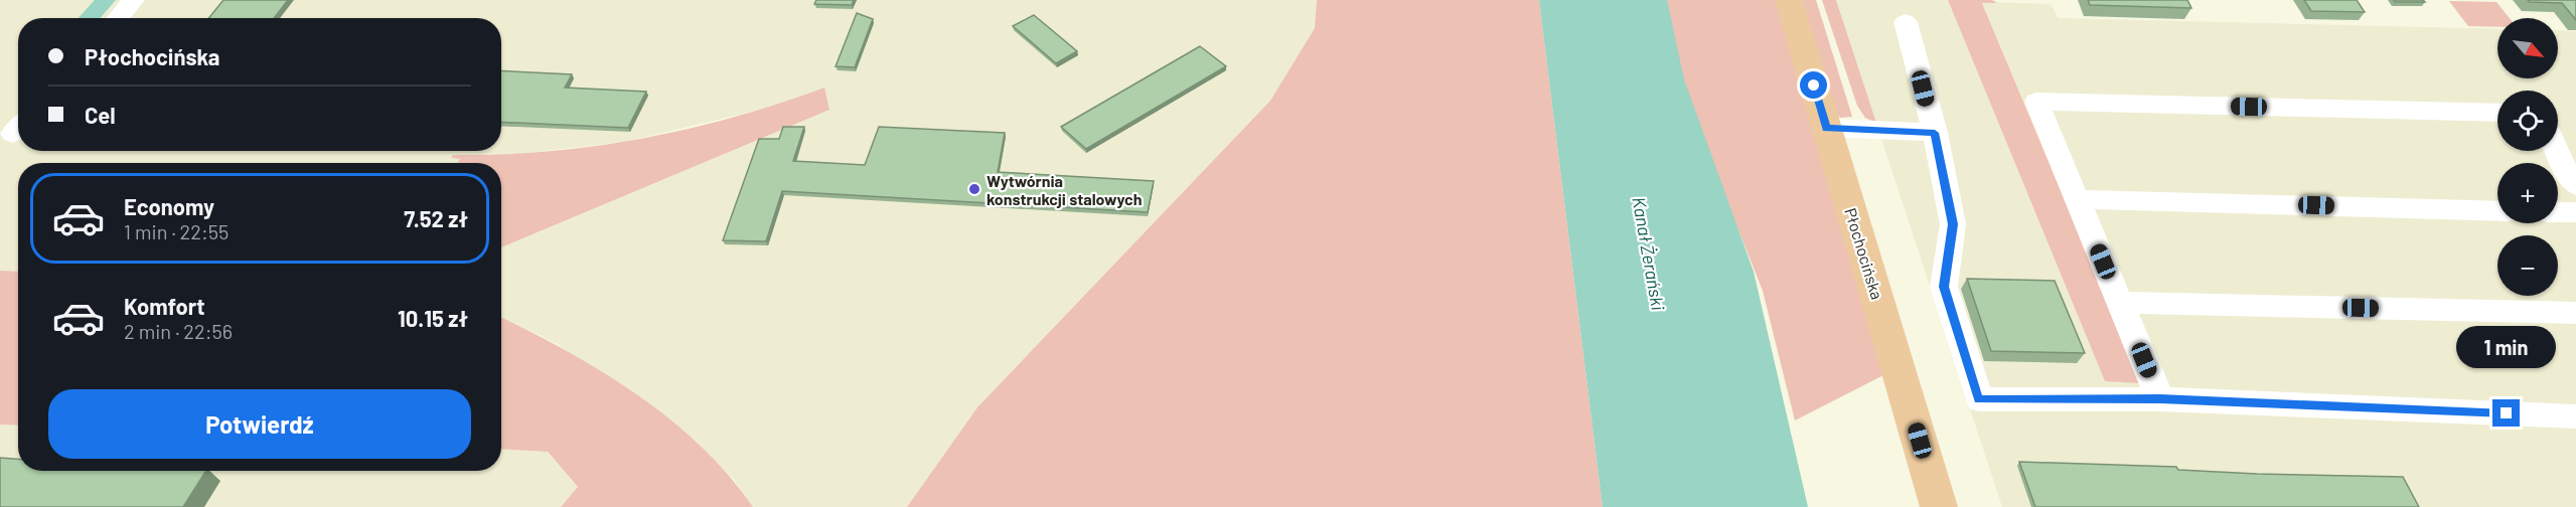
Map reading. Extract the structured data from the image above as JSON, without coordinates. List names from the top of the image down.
{
  "streets": {
    "main road": ["Płochocińska"]
  },
  "water": ["Kanał Żerański"],
  "places": ["Wytwórnia konstrukcji stalowych"],
  "north": "bottom right",
  "page": {
    "map_buttons": ["+", "−"],
    "banner": ["Płochocińska", "Cel"],
    "list": [
      {
        "name": "Economy",
        "note": "1 min · 22:55",
        "value": "7.52 zł"
      },
      {
        "name": "Komfort",
        "note": "2 min · 22:56",
        "value": "10.15 zł"
      }
    ],
    "bubble": "1 min",
    "buttons": "Potwierdź"
  }
}
